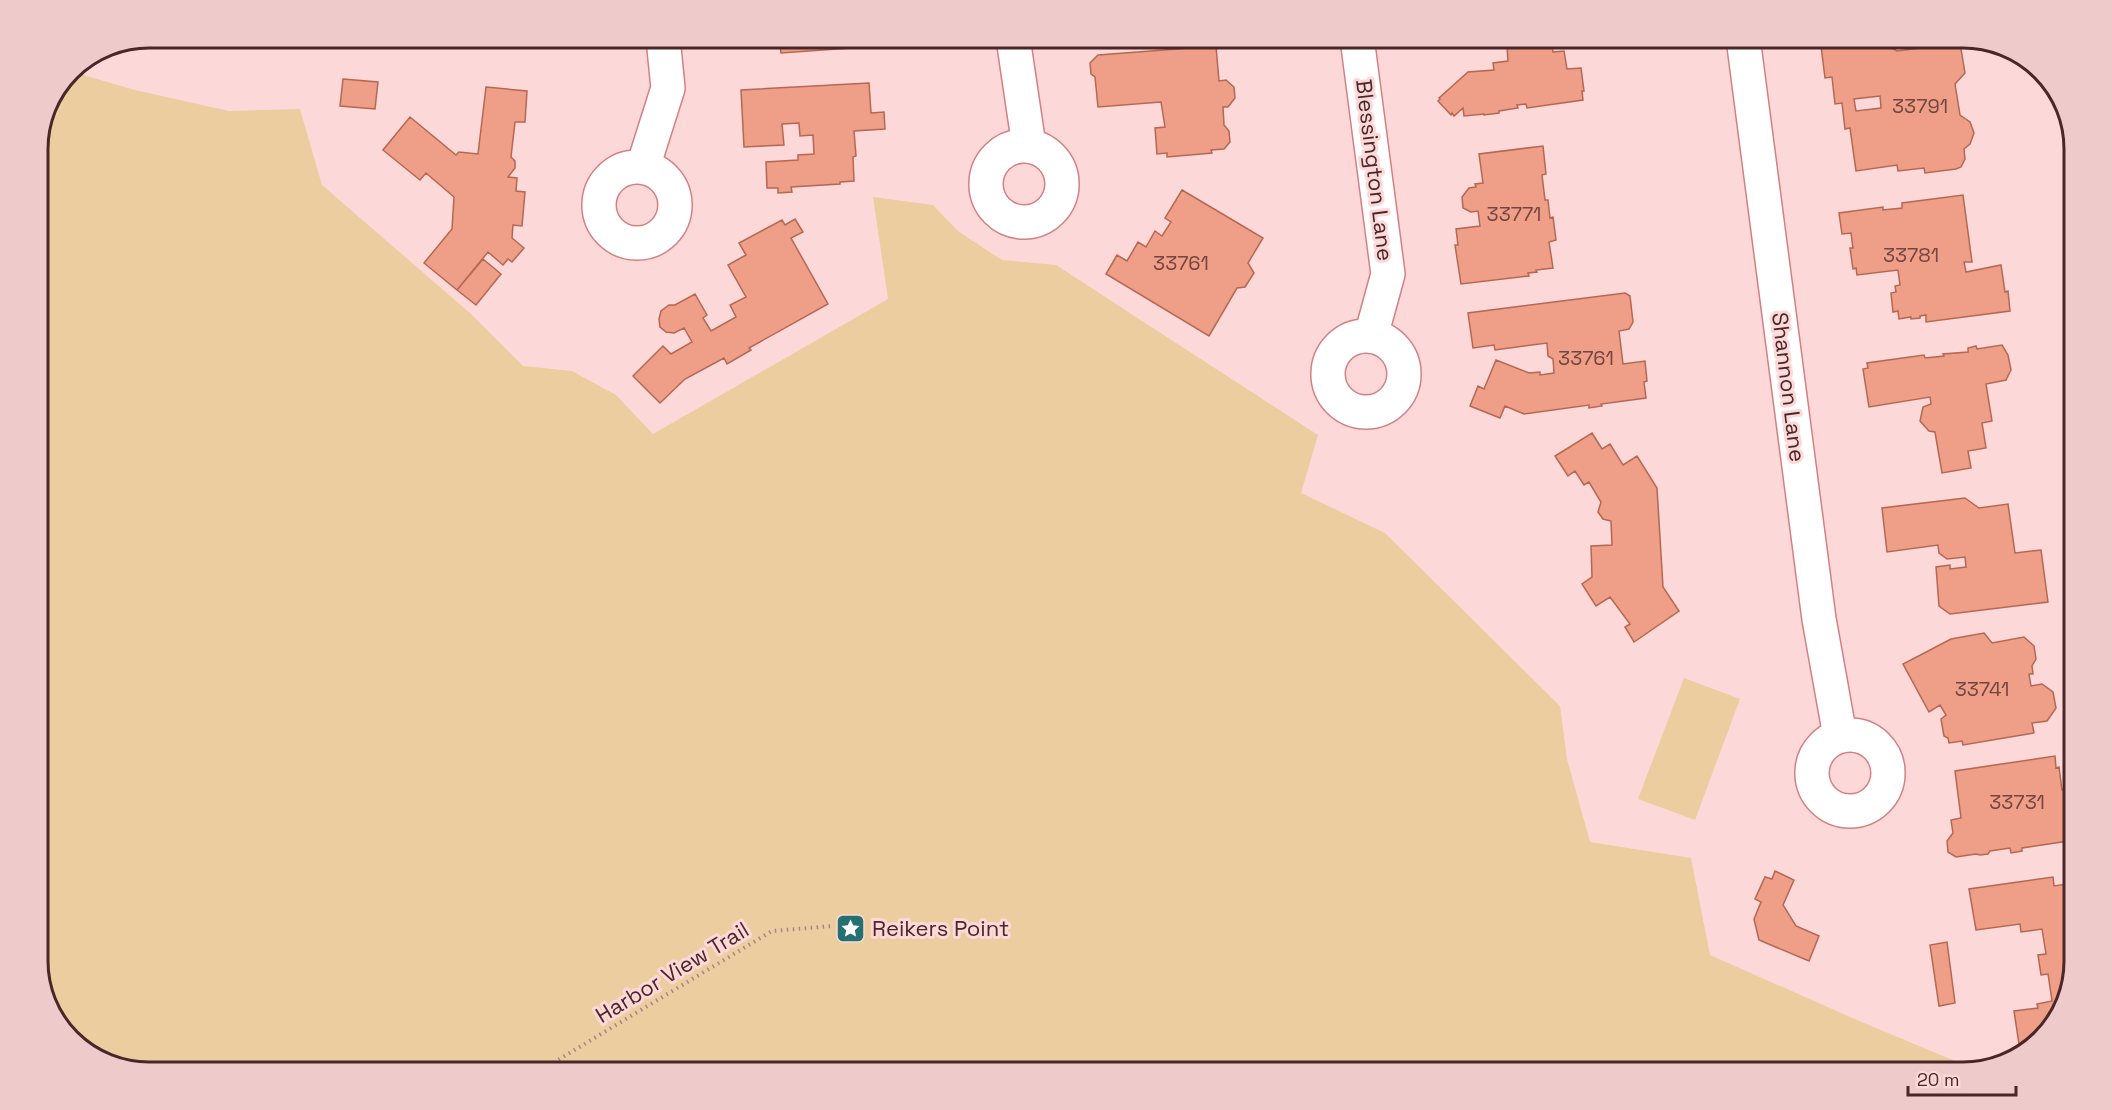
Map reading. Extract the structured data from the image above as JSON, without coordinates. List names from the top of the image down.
{
  "streets": {
    "street": ["Blessington Lane", "Shannon Lane"],
    "path": ["Harbor View Trail"]
  },
  "places": {
    "place": ["Reikers Point"]
  },
  "house_numbers": [
    "33791",
    "33771",
    "33781",
    "33761",
    "33761",
    "33741",
    "33731"
  ],
  "scale_bar": "20 m"
}
